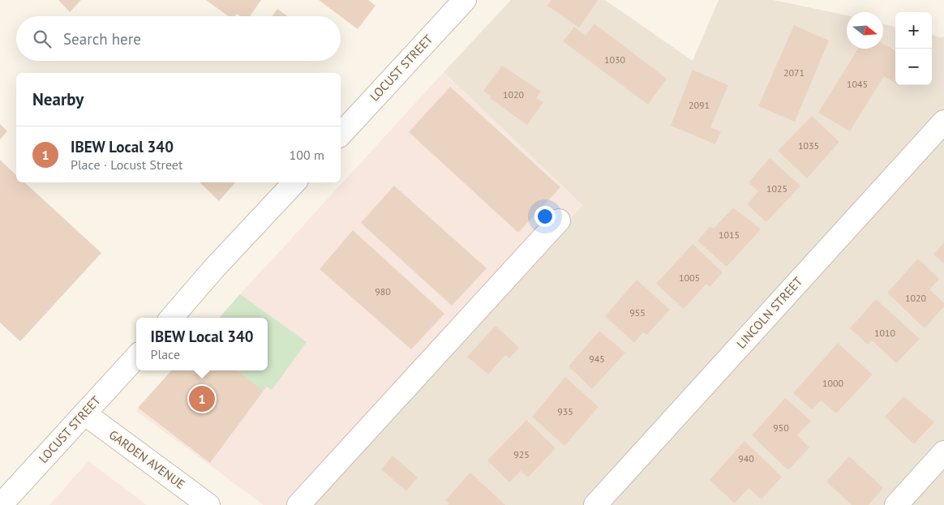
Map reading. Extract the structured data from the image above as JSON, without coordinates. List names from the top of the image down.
{
  "streets": {
    "street": ["LOCUST STREET", "LINCOLN STREET", "GARDEN AVENUE"]
  },
  "crossings": [
    ["LOCUST STREET", "GARDEN AVENUE"]
  ],
  "house_numbers": [
    "1030",
    "2071",
    "1045",
    "1020",
    "2091",
    "1035",
    "1025",
    "1015",
    "1005",
    "980",
    "1020",
    "955",
    "1010",
    "945",
    "1000",
    "935",
    "950",
    "925",
    "940"
  ],
  "north": "right",
  "page": {
    "map_buttons": ["+", "−"],
    "search": "Search here",
    "heading": "Nearby",
    "list": [
      {
        "mark": "1",
        "name": "IBEW Local 340",
        "note": "Place · Locust Street",
        "value": "100 m"
      }
    ],
    "popup": ["IBEW Local 340", "Place"],
    "pins": "1"
  }
}
